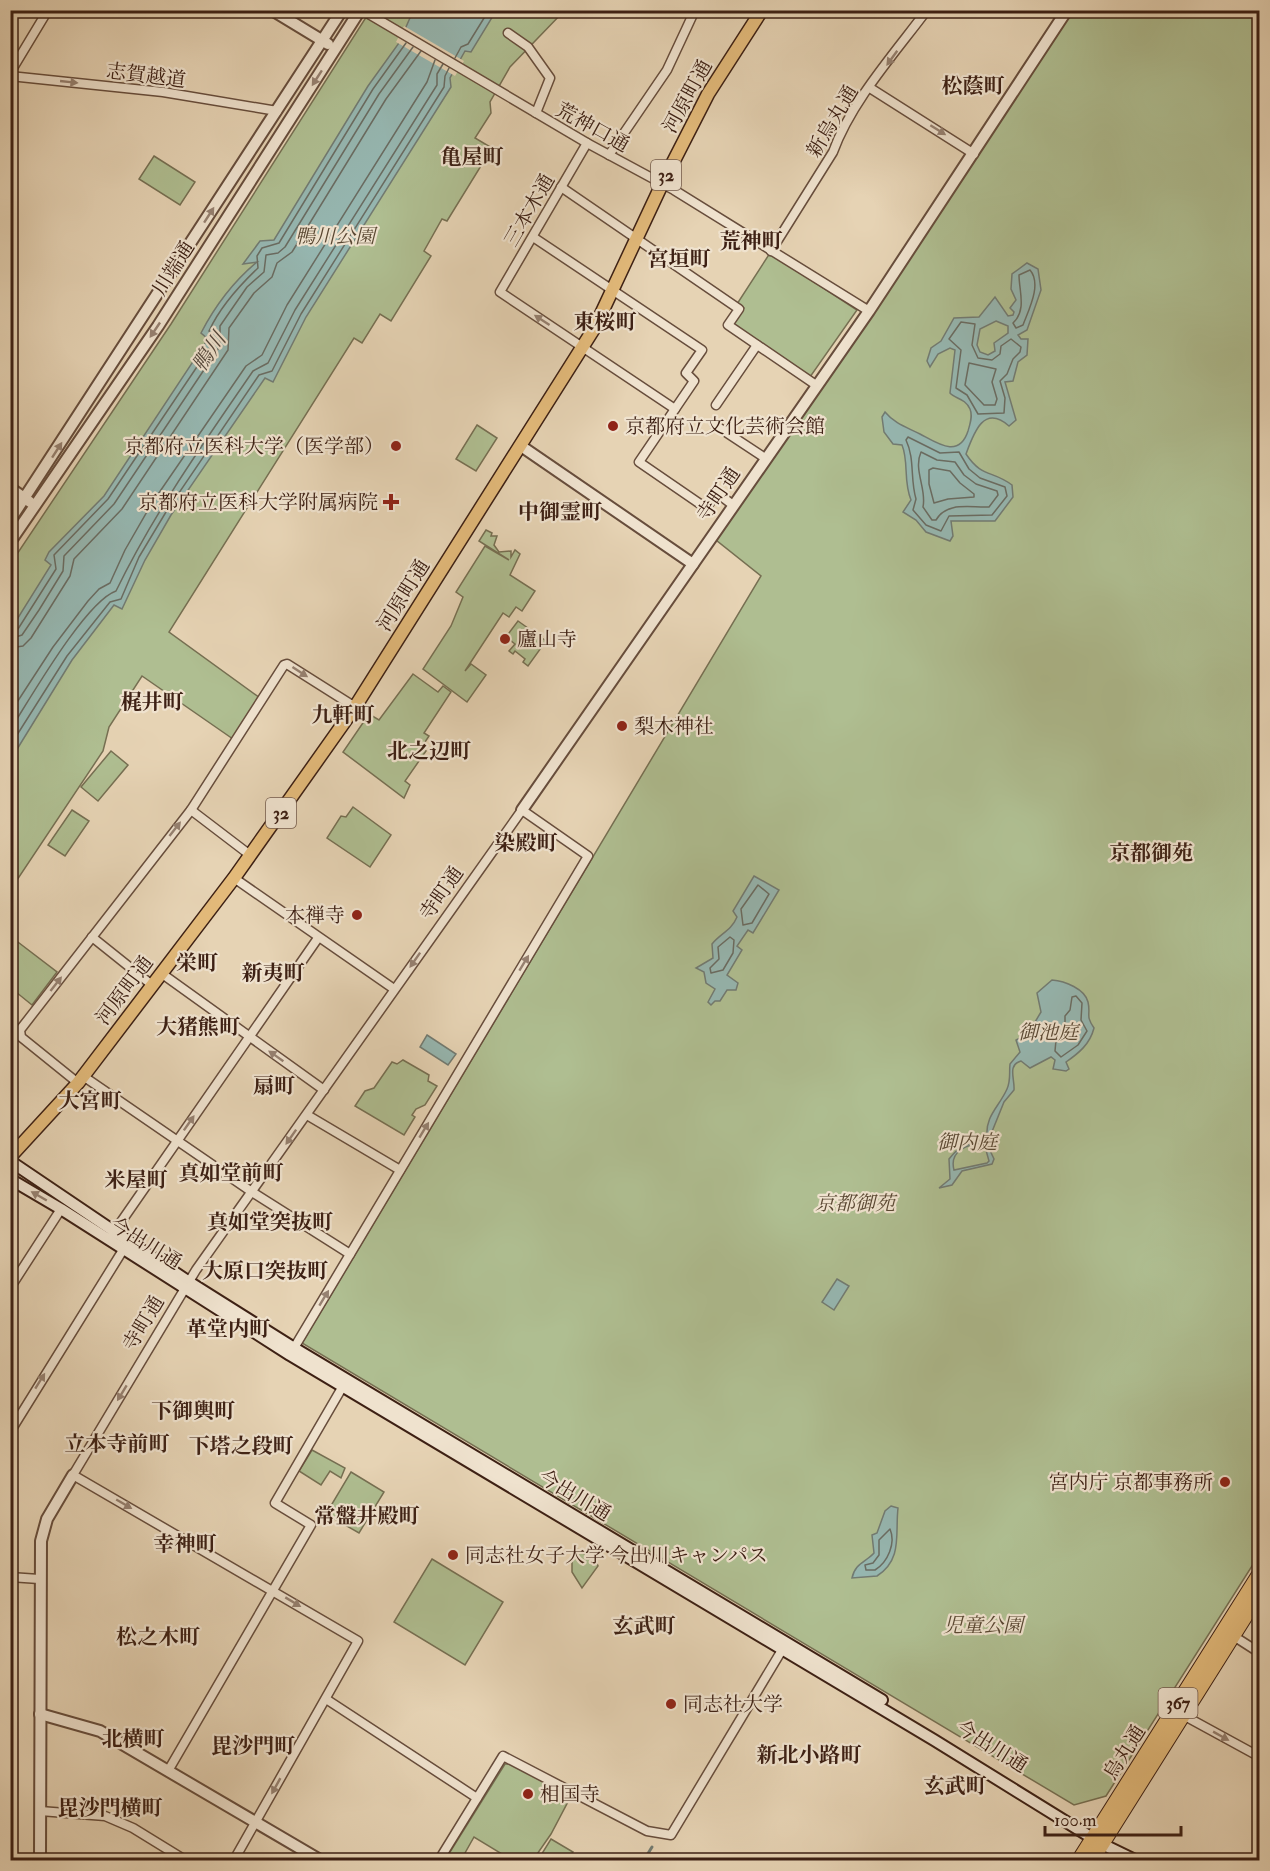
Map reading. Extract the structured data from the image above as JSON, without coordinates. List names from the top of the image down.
{
  "streets": {
    "highway": ["367", "烏丸通"],
    "main road": ["河原町通", "32"],
    "street": [
      "志賀越道",
      "新烏丸通",
      "荒神口通",
      "三本木通",
      "川端通",
      "寺町通",
      "今出川通"
    ]
  },
  "crossings": [
    ["志賀越道", "川端通"],
    ["河原町通", "荒神口通"],
    ["河原町通", "三本木通"],
    ["河原町通", "今出川通"],
    ["新烏丸通", "荒神口通"],
    ["荒神口通", "三本木通"],
    ["荒神口通", "川端通"],
    ["荒神口通", "寺町通"],
    ["寺町通", "今出川通"],
    ["今出川通", "烏丸通"]
  ],
  "one_way": ["志賀越道"],
  "districts": [
    "松蔭町",
    "亀屋町",
    "荒神町",
    "宮垣町",
    "東桜町",
    "中御霊町",
    "梶井町",
    "九軒町",
    "北之辺町",
    "染殿町",
    "京都御苑",
    "栄町",
    "新夷町",
    "大猪熊町",
    "扇町",
    "大宮町",
    "真如堂前町",
    "米屋町",
    "真如堂突抜町",
    "大原口突抜町",
    "革堂内町",
    "下御輿町",
    "立本寺前町",
    "下塔之段町",
    "常盤井殿町",
    "幸神町",
    "玄武町",
    "松之木町",
    "北横町",
    "毘沙門町",
    "新北小路町",
    "玄武町",
    "毘沙門横町"
  ],
  "water": ["鴨川"],
  "parks": [
    "鴨川公園",
    "御池庭",
    "御内庭",
    "京都御苑",
    "児童公園"
  ],
  "places": {
    "other": [
      "京都府立文化芸術会館",
      "京都府立医科大学（医学部）",
      "廬山寺",
      "梨木神社",
      "本禅寺",
      "宮内庁 京都事務所",
      "同志社女子大学 今出川キャンパス",
      "同志社大学",
      "相国寺"
    ],
    "health": ["京都府立医科大学附属病院"]
  },
  "scale_bar": "100 m"
}
